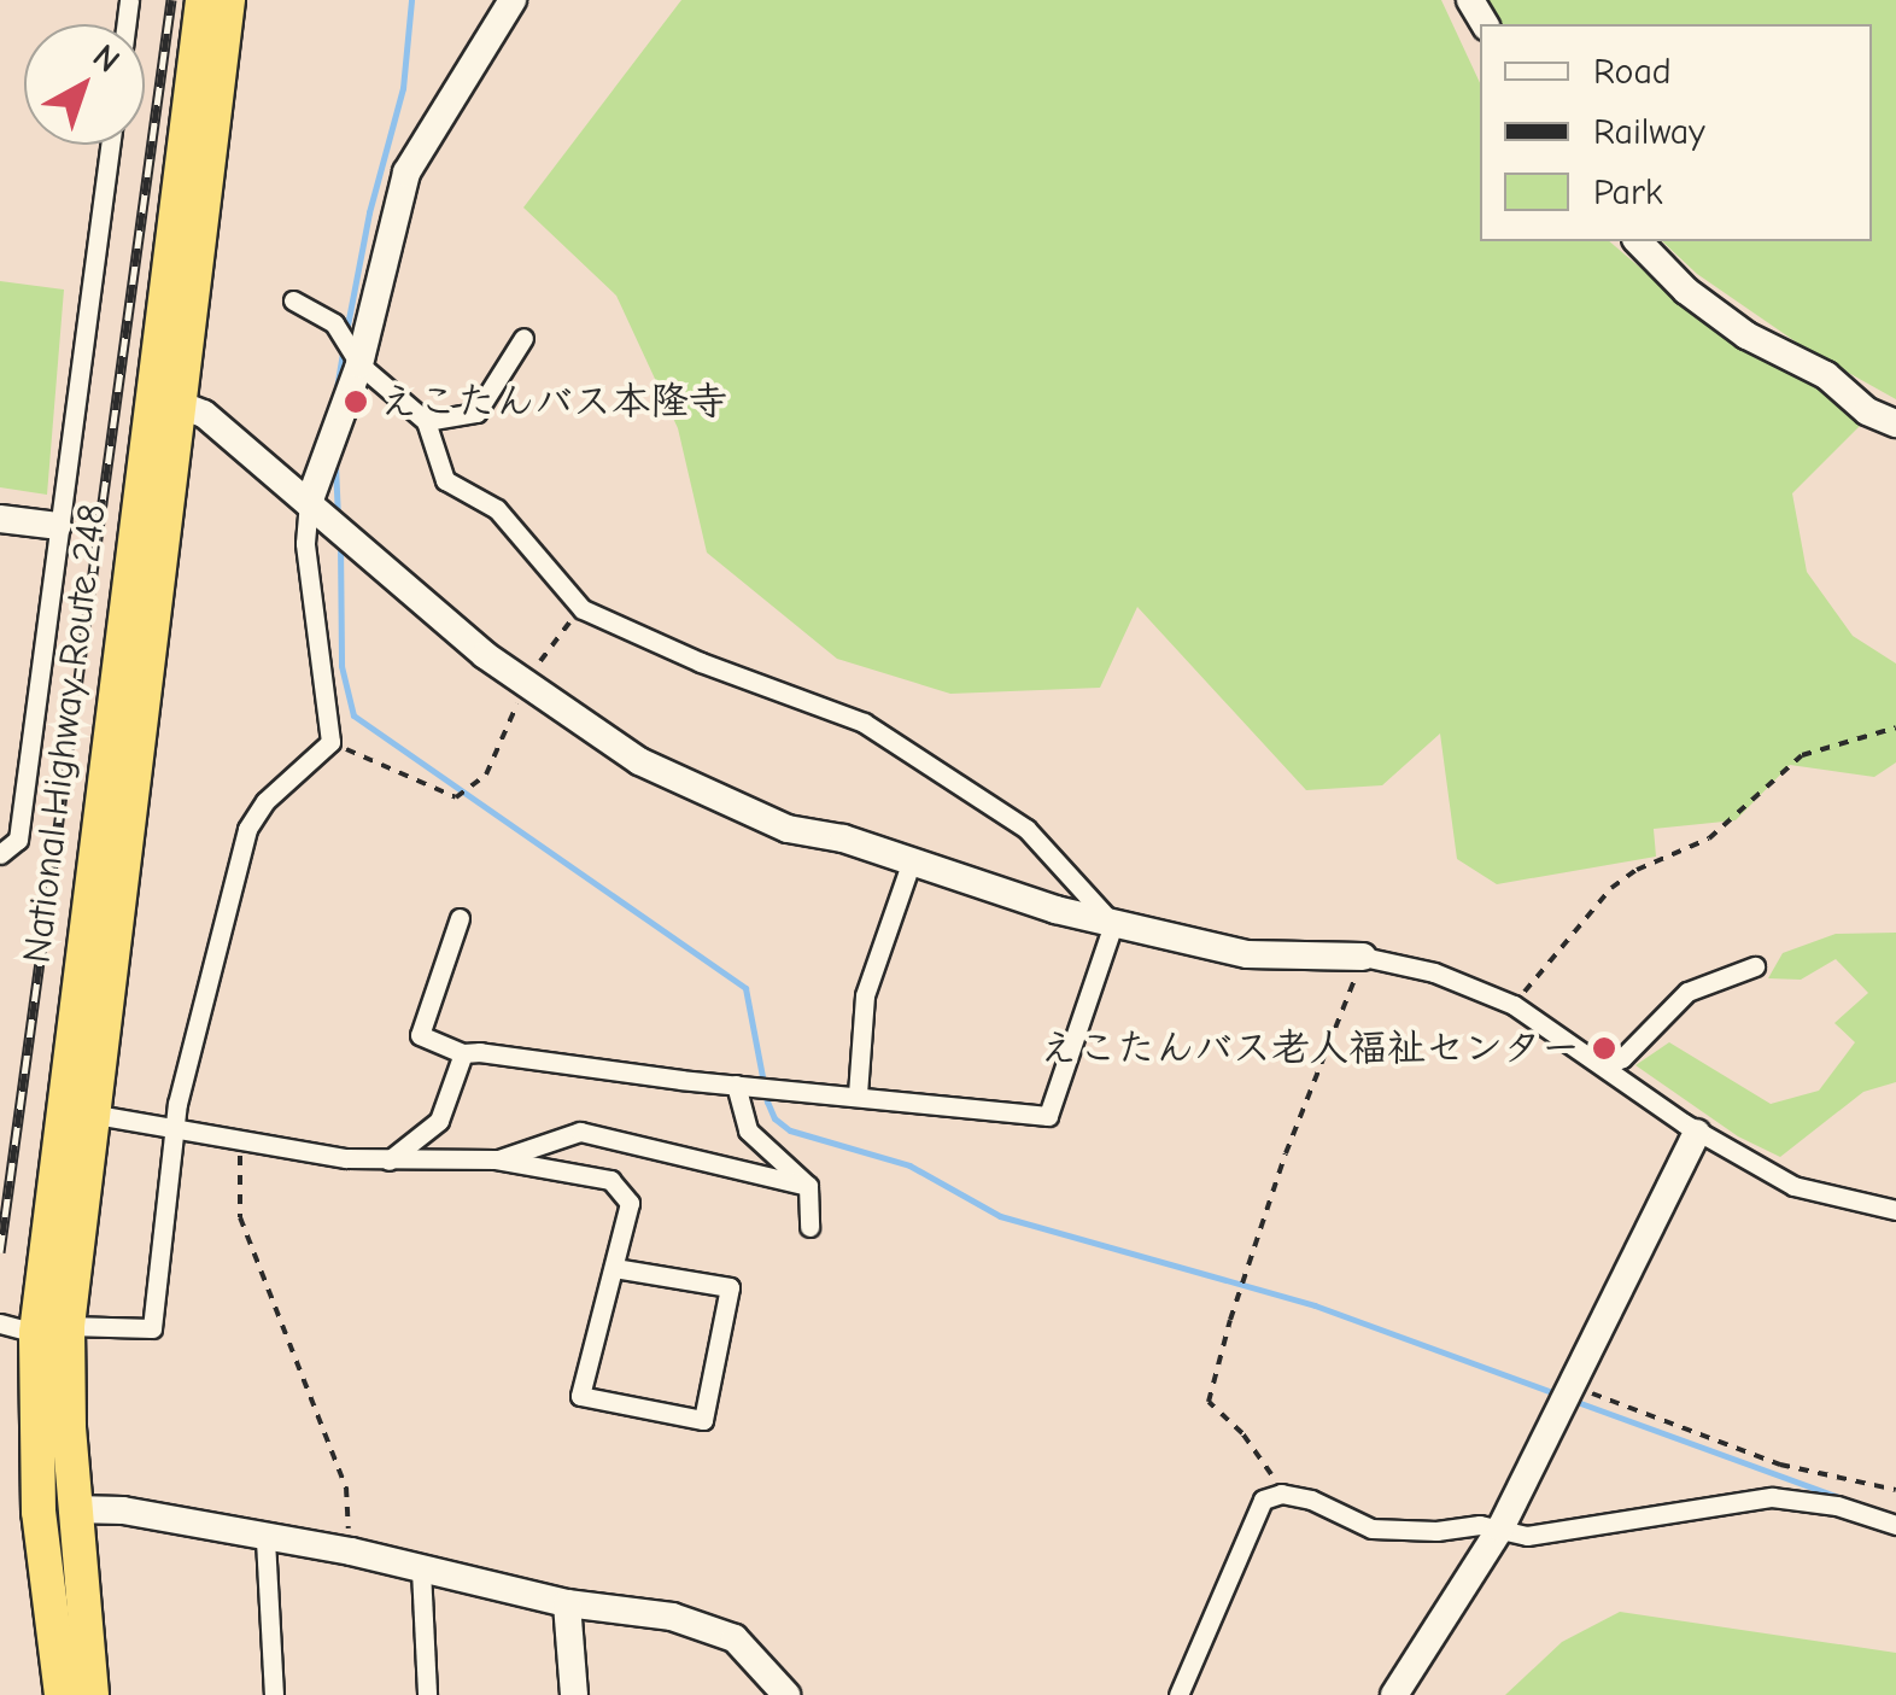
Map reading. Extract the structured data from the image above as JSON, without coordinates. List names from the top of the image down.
{
  "streets": {
    "highway": ["National Highway Route 248"]
  },
  "places": ["えこたんバス本隆寺", "えこたんバス老人福祉センター"],
  "legend": ["Road", "Railway", "Park"],
  "north": "top right"
}
